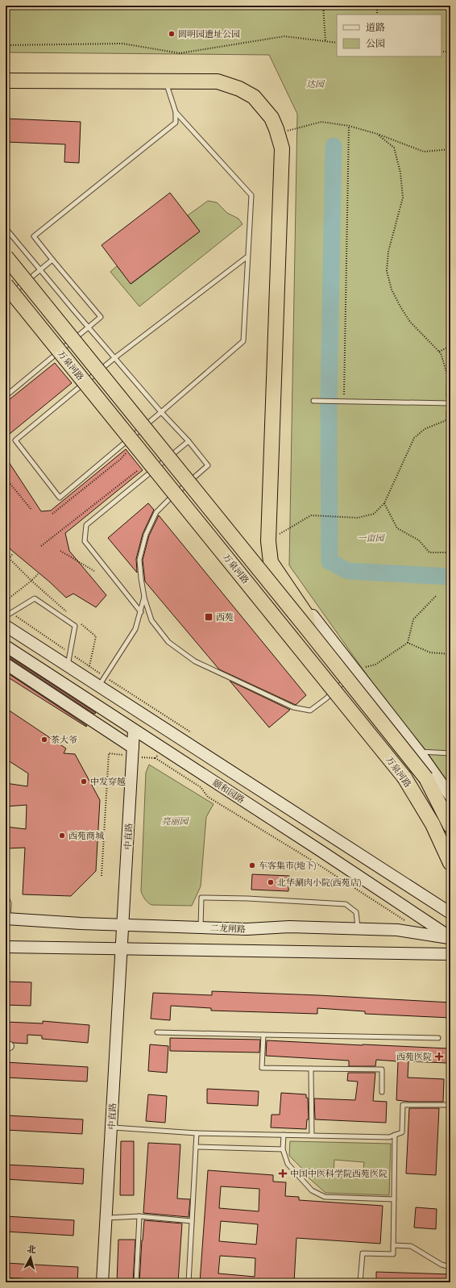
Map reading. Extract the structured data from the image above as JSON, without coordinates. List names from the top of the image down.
{
  "streets": {
    "highway": ["万泉河路"],
    "main road": ["颐和园路", "中直路", "二龙闸路"]
  },
  "crossings": [
    ["颐和园路", "中直路"],
    ["颐和园路", "二龙闸路"],
    ["中直路", "二龙闸路"]
  ],
  "parks": ["达园", "一亩园", "亮丽园"],
  "places": {
    "other": [
      "圆明园遗址公园",
      "茶大爷",
      "中发穿越",
      "西苑商城",
      "车客集市(地下)",
      "北华涮肉小院(西苑店)"
    ],
    "transit": ["西苑"],
    "health": ["西苑医院", "中国中医科学院西苑医院"]
  },
  "legend": ["道路", "公园"],
  "north": "top"
}
